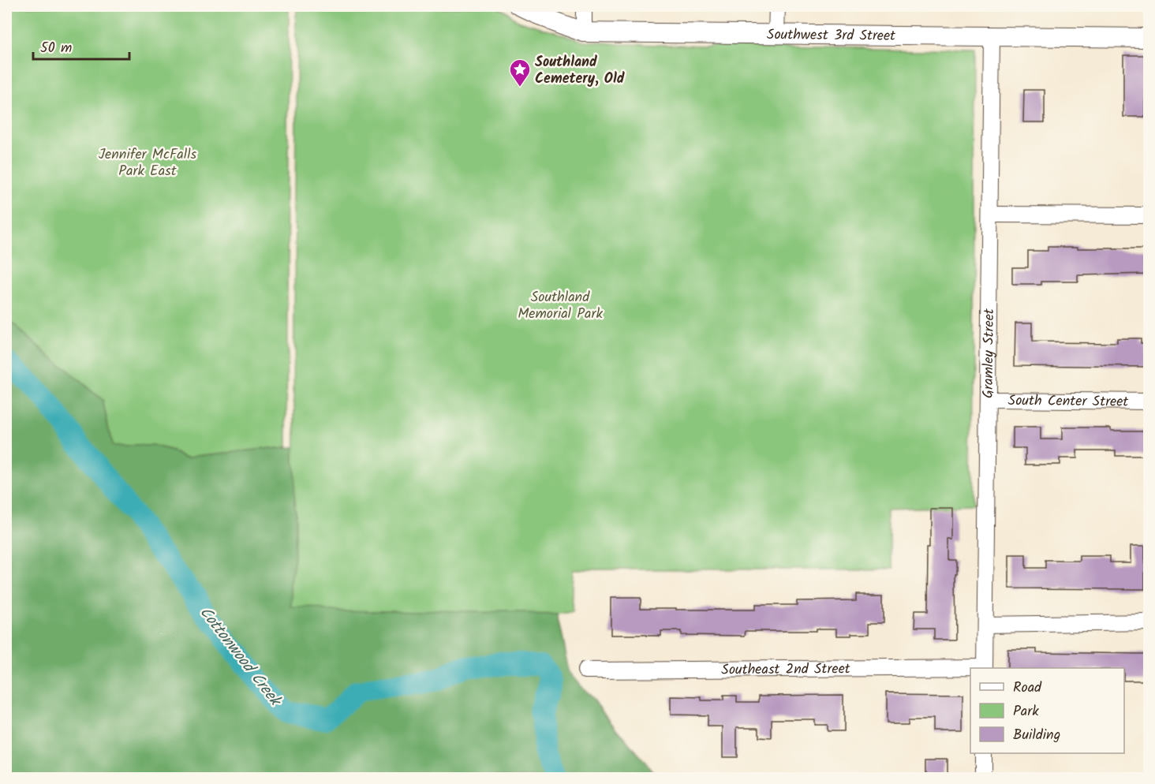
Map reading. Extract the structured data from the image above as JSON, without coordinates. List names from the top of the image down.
{
  "streets": {
    "street": [
      "Southwest 3rd Street",
      "Gramley Street",
      "South Center Street",
      "Southeast 2nd Street"
    ]
  },
  "crossings": [
    ["Southwest 3rd Street", "Gramley Street"],
    ["Gramley Street", "South Center Street"]
  ],
  "water": ["Cottonwood Creek"],
  "parks": ["Jennifer McFalls Park East", "Southland Memorial Park"],
  "places": {
    "place": ["Southland Cemetery, Old"]
  },
  "legend": ["Road", "Park", "Building"],
  "scale_bar": "50 m"
}
